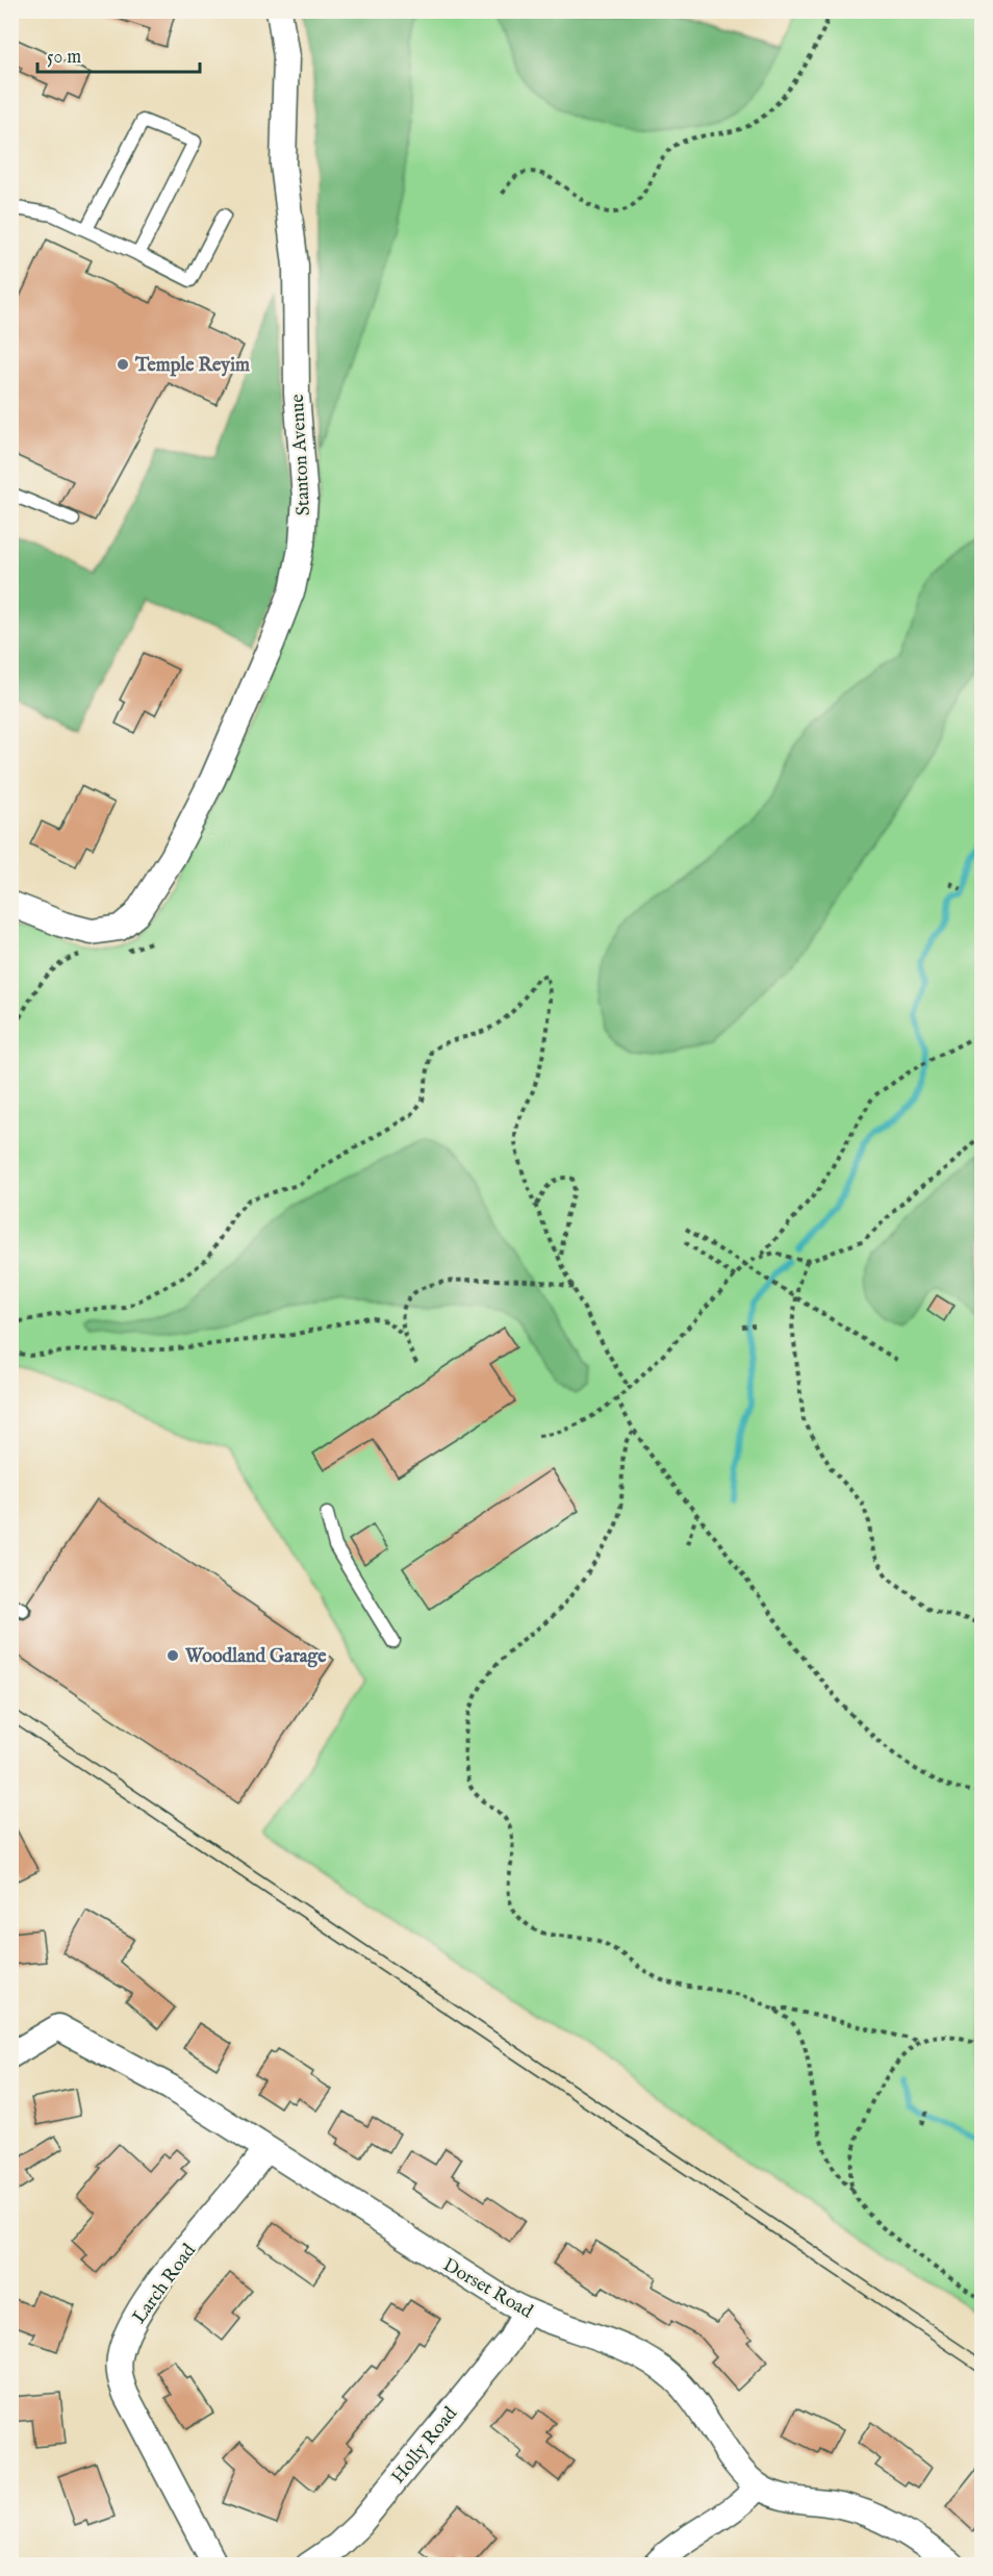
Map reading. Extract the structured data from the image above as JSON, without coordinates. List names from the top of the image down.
{
  "streets": {
    "street": [
      "Stanton Avenue",
      "Larch Road",
      "Dorset Road",
      "Holly Road"
    ]
  },
  "crossings": [
    ["Larch Road", "Dorset Road"],
    ["Dorset Road", "Holly Road"]
  ],
  "places": ["Temple Reyim", "Woodland Garage"],
  "scale_bar": "50 m"
}
